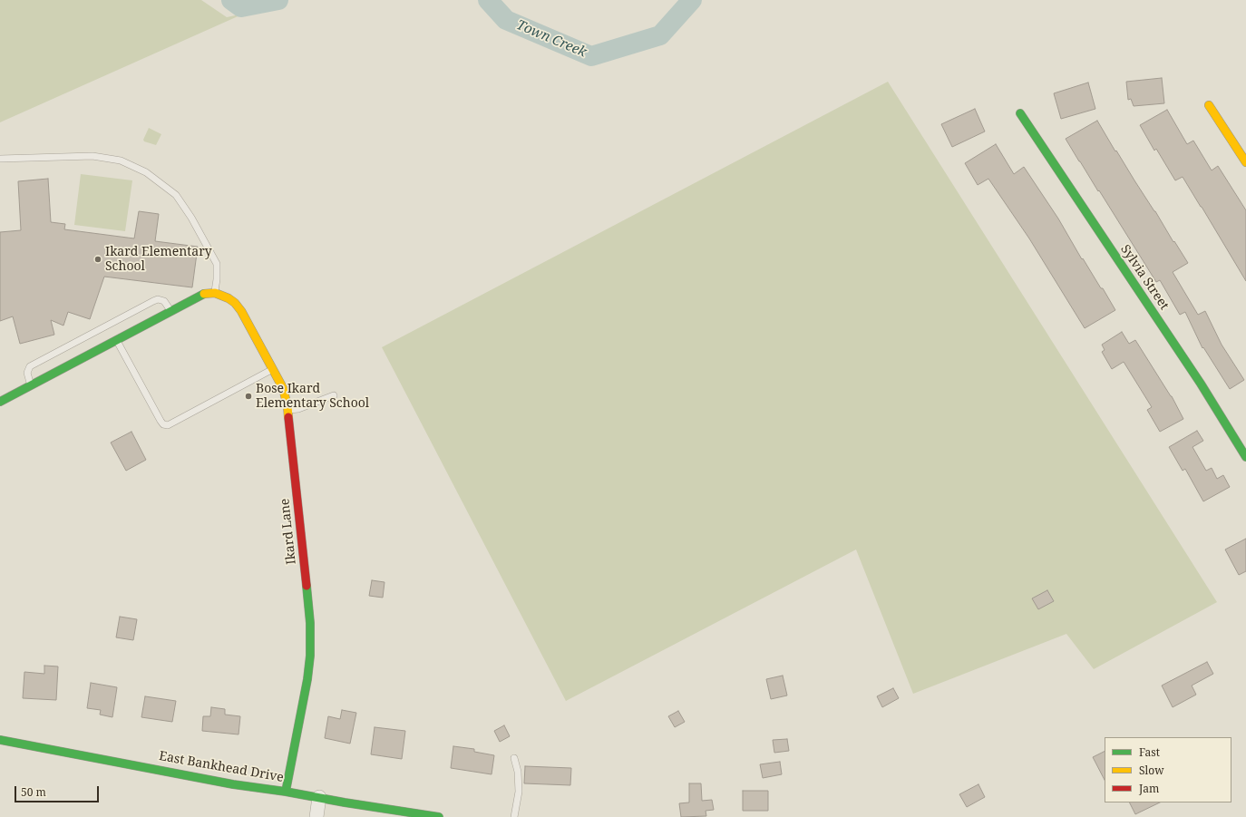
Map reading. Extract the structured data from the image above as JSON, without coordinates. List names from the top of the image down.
{
  "streets": {
    "street": ["Sylvia Street", "Ikard Lane", "East Bankhead Drive"]
  },
  "crossings": [
    ["Ikard Lane", "East Bankhead Drive"]
  ],
  "water": ["Town Creek"],
  "places": ["Ikard Elementary School", "Bose Ikard Elementary School"],
  "legend": ["Fast", "Slow", "Jam"],
  "scale_bar": "50 m"
}
